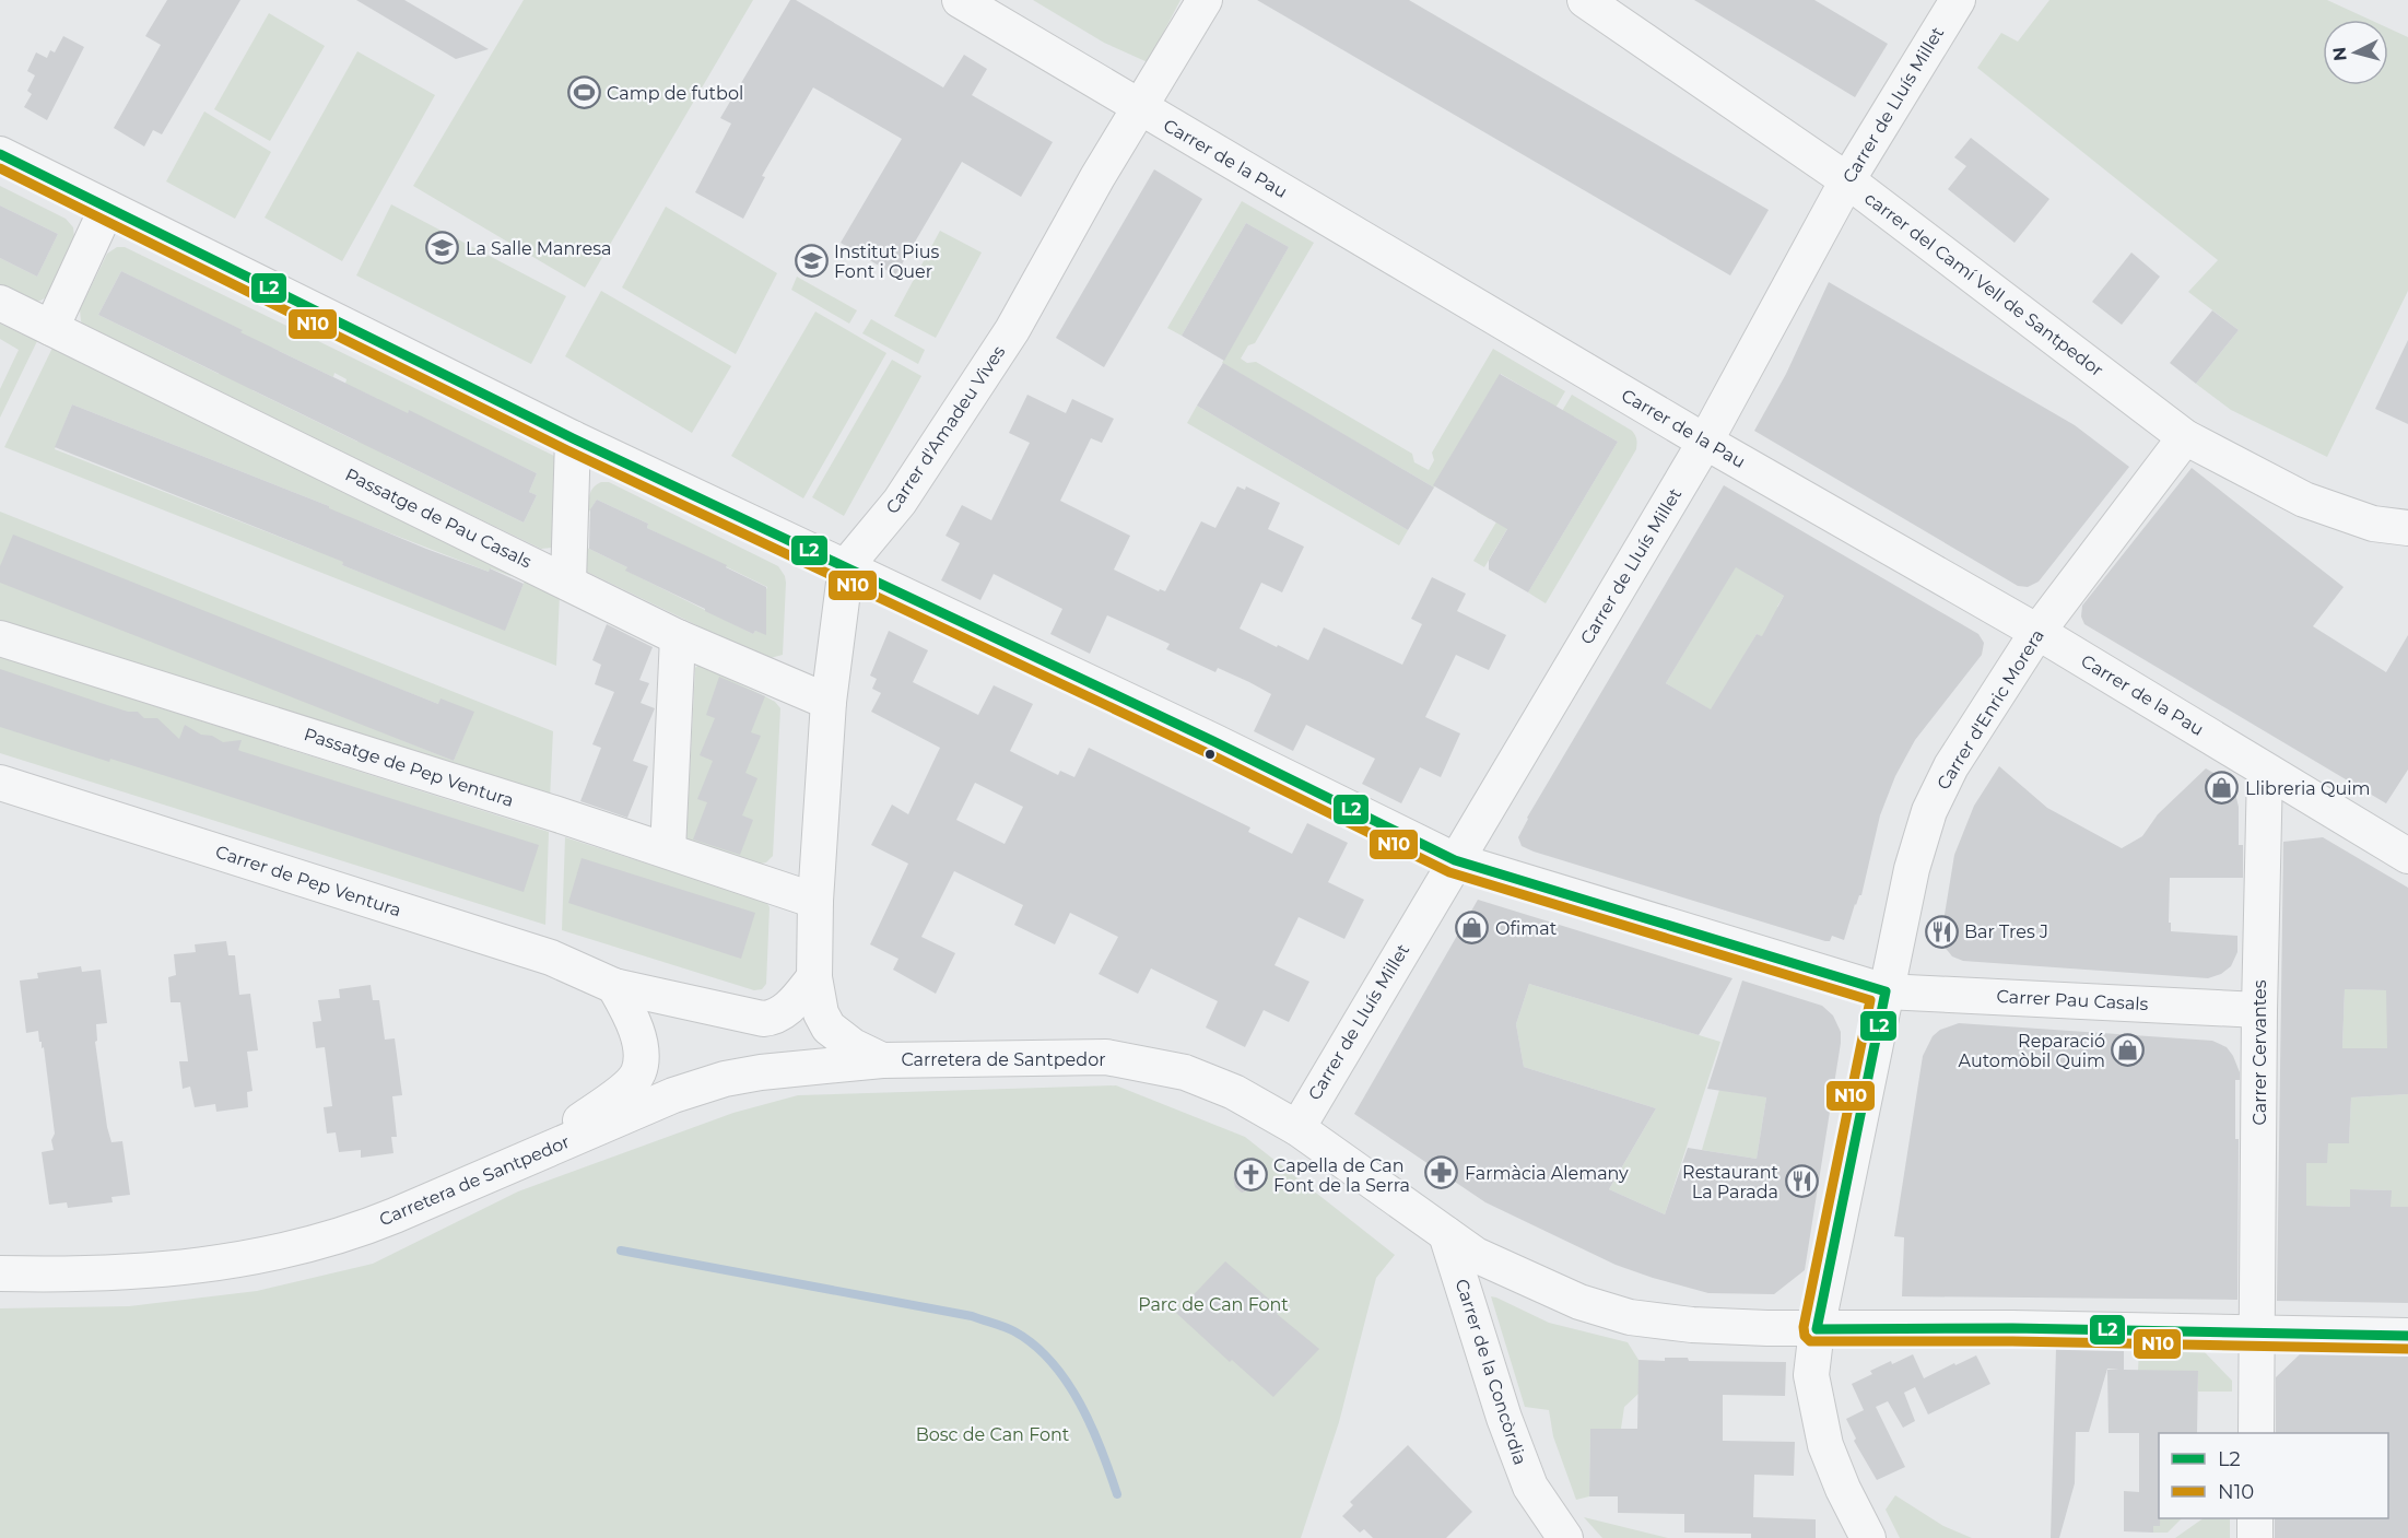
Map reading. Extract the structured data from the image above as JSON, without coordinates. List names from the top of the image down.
{
  "streets": {
    "street": [
      "Carrer de Lluís Millet",
      "Carrer de la Pau",
      "carrer del Camí Vell de Santpedor",
      "Carrer d'Amadeu Vives",
      "Passatge de Pau Casals",
      "Carrer d'Enric Morera",
      "Passatge de Pep Ventura",
      "Carrer de Pep Ventura",
      "Carrer Pau Casals",
      "Carrer Cervantes",
      "Carretera de Santpedor",
      "Carrer de la Concòrdia"
    ]
  },
  "crossings": [
    ["Carrer de Lluís Millet", "Carrer de la Pau"],
    ["Carrer de Lluís Millet", "carrer del Camí Vell de Santpedor"],
    ["Carrer de Lluís Millet", "Carrer Pau Casals"],
    ["Carrer de Lluís Millet", "Carretera de Santpedor"],
    ["Carrer de la Pau", "Carrer d'Amadeu Vives"],
    ["Carrer de la Pau", "Carrer d'Enric Morera"],
    ["Carrer de la Pau", "Carrer Cervantes"],
    ["carrer del Camí Vell de Santpedor", "Carrer d'Enric Morera"],
    ["Carrer d'Amadeu Vives", "Carrer Pau Casals"],
    ["Carrer d'Enric Morera", "Carrer Pau Casals"],
    ["Carrer d'Enric Morera", "Carretera de Santpedor"],
    ["Carrer Pau Casals", "Carrer Cervantes"],
    ["Carrer Cervantes", "Carretera de Santpedor"],
    ["Carretera de Santpedor", "Carrer de la Concòrdia"]
  ],
  "parks": ["Parc de Can Font", "Bosc de Can Font"],
  "places": {
    "sports": ["Camp de futbol"],
    "school or university": ["La Salle Manresa", "Institut Pius Font i Quer"],
    "shop": ["Llibreria Quim", "Ofimat", "Reparació Automòbil Quim"],
    "restaurant": ["Bar Tres J", "Restaurant La Parada"],
    "pharmacy": ["Farmàcia Alemany"],
    "church": ["Capella de Can Font de la Serra"]
  },
  "lines": ["transit line L2", "transit line N10"],
  "legend": ["L2", "N10"],
  "north": "left"
}
